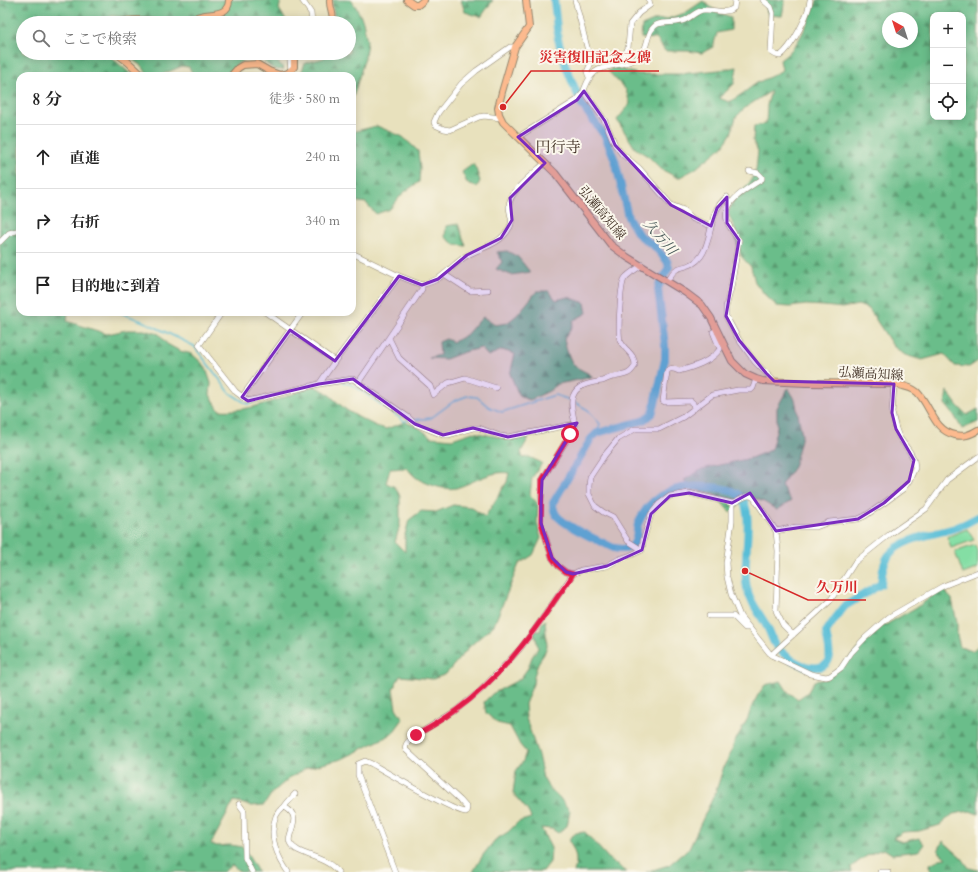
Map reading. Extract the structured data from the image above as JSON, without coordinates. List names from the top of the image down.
{
  "streets": {
    "main road": ["弘瀬高知線"]
  },
  "districts": ["円行寺"],
  "water": ["久万川"],
  "places": ["災害復旧記念之碑", "久万川"],
  "north": "top left",
  "page": {
    "map_buttons": ["+", "−"],
    "search": "ここで検索",
    "heading": ["8 分", "徒歩 · 580 m"],
    "list": [
      ["直進", "240 m"],
      ["右折", "340 m"],
      "目的地に到着"
    ]
  }
}
